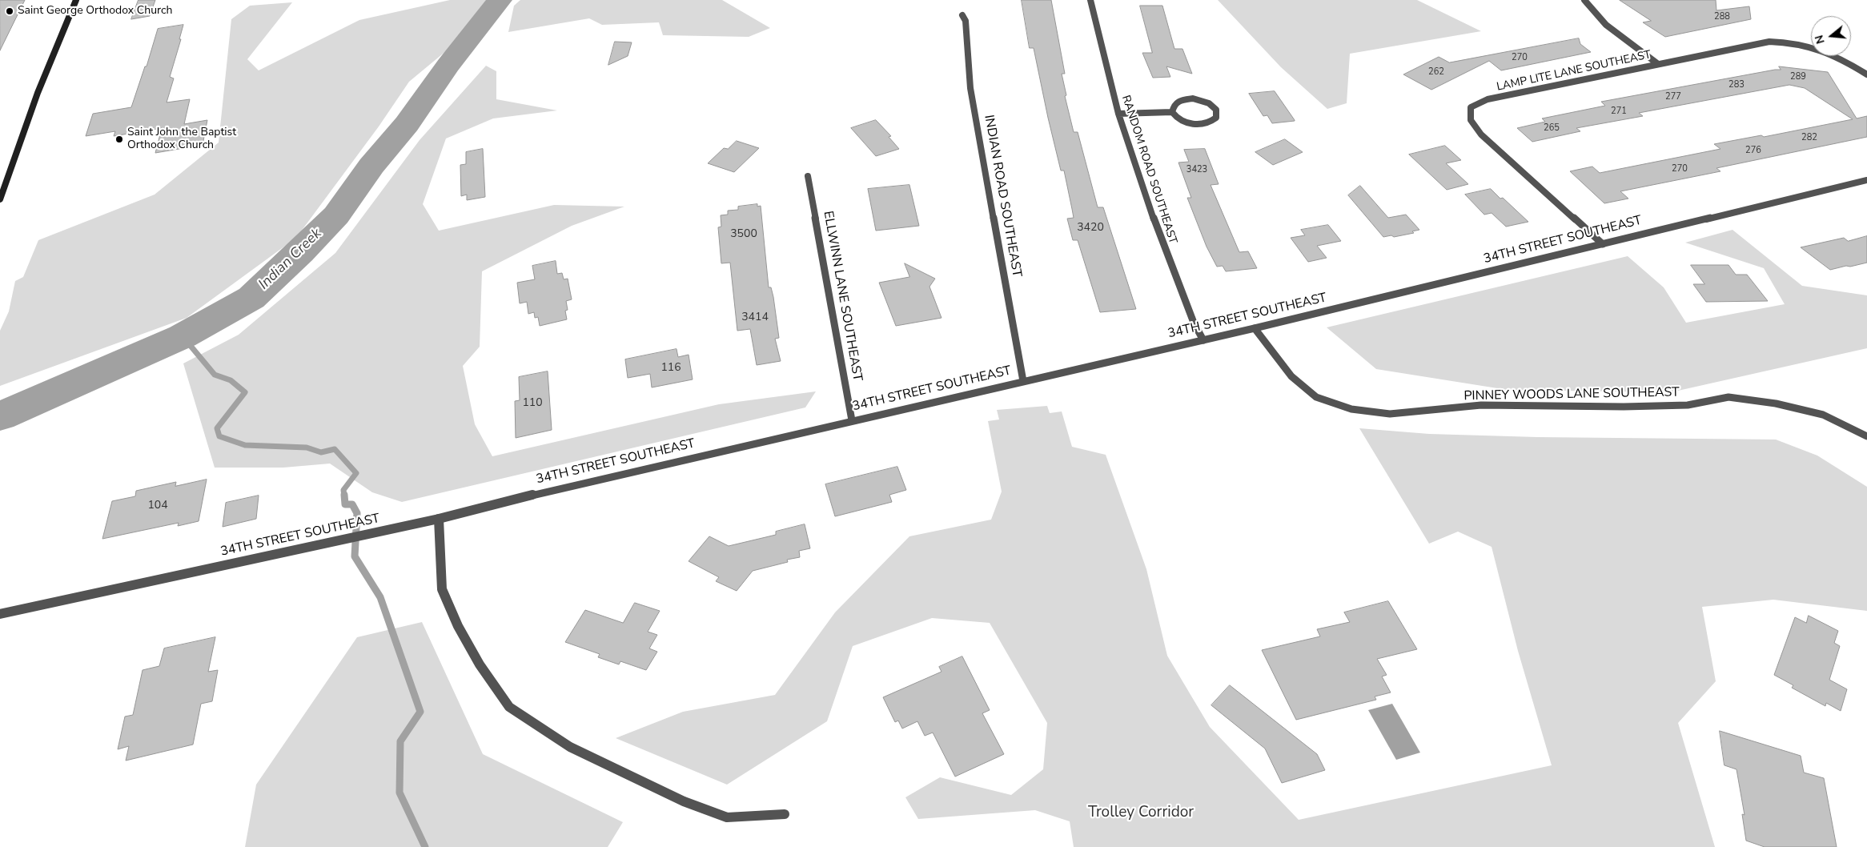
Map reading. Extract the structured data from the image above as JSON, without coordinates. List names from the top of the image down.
{
  "streets": {
    "street": [
      "LAMP LITE LANE SOUTHEAST",
      "RANDOM ROAD SOUTHEAST",
      "INDIAN ROAD SOUTHEAST",
      "34TH STREET SOUTHEAST",
      "ELLWINN LANE SOUTHEAST",
      "PINNEY WOODS LANE SOUTHEAST"
    ]
  },
  "crossings": [
    ["LAMP LITE LANE SOUTHEAST", "34TH STREET SOUTHEAST"],
    ["RANDOM ROAD SOUTHEAST", "34TH STREET SOUTHEAST"],
    ["INDIAN ROAD SOUTHEAST", "34TH STREET SOUTHEAST"],
    ["34TH STREET SOUTHEAST", "ELLWINN LANE SOUTHEAST"],
    ["34TH STREET SOUTHEAST", "PINNEY WOODS LANE SOUTHEAST"]
  ],
  "water": ["Indian Creek"],
  "parks": ["Trolley Corridor"],
  "places": ["Saint George Orthodox Church", "Saint John the Baptist Orthodox Church"],
  "house_numbers": [
    "288",
    "270",
    "262",
    "289",
    "283",
    "277",
    "271",
    "265",
    "282",
    "276",
    "270",
    "3423",
    "3420",
    "3500",
    "3414",
    "116",
    "110",
    "104"
  ],
  "north": "left"
}
